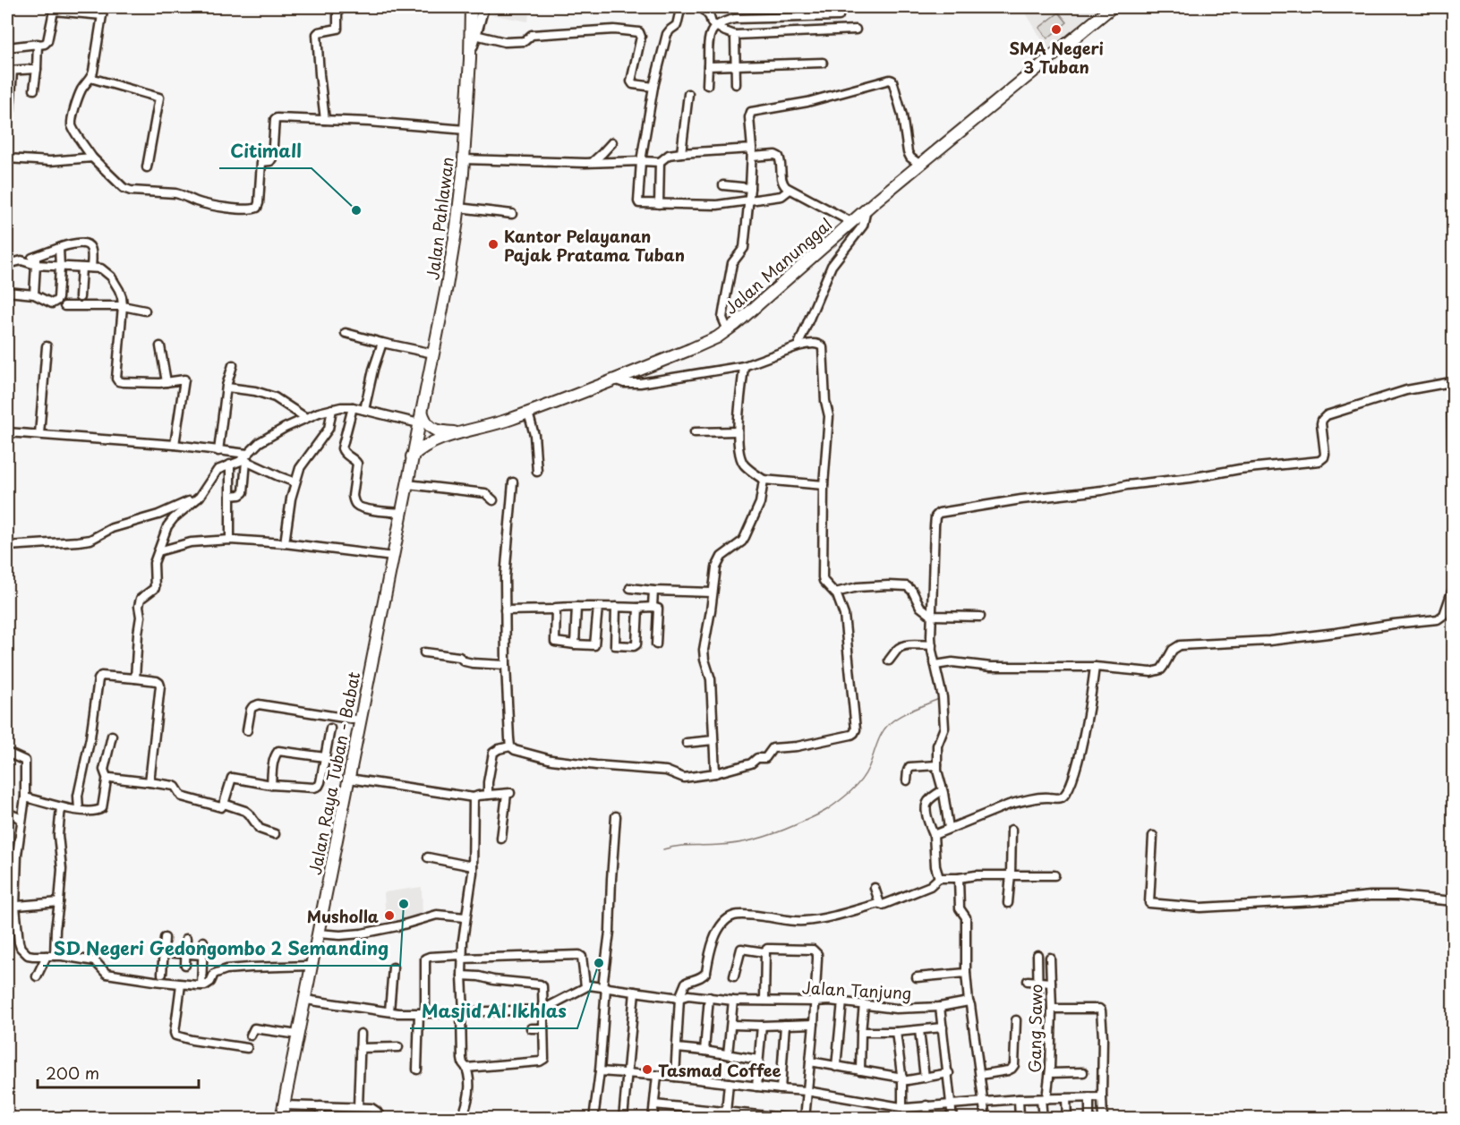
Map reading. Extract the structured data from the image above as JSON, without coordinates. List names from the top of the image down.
{
  "streets": {
    "highway": ["Jalan Pahlawan", "Jalan Manunggal", "Jalan Raya Tuban - Babat"],
    "street": ["Jalan Tanjung", "Gang Sawo"]
  },
  "crossings": [
    ["Jalan Pahlawan", "Jalan Raya Tuban - Babat"],
    ["Jalan Manunggal", "Jalan Raya Tuban - Babat"]
  ],
  "places": [
    "SMA Negeri 3 Tuban",
    "Citimall",
    "Kantor Pelayanan Pajak Pratama Tuban",
    "SD Negeri Gedongombo 2 Semanding",
    "Musholla",
    "Masjid Al Ikhlas",
    "Tasmad Coffee"
  ],
  "scale_bar": "200 m"
}
